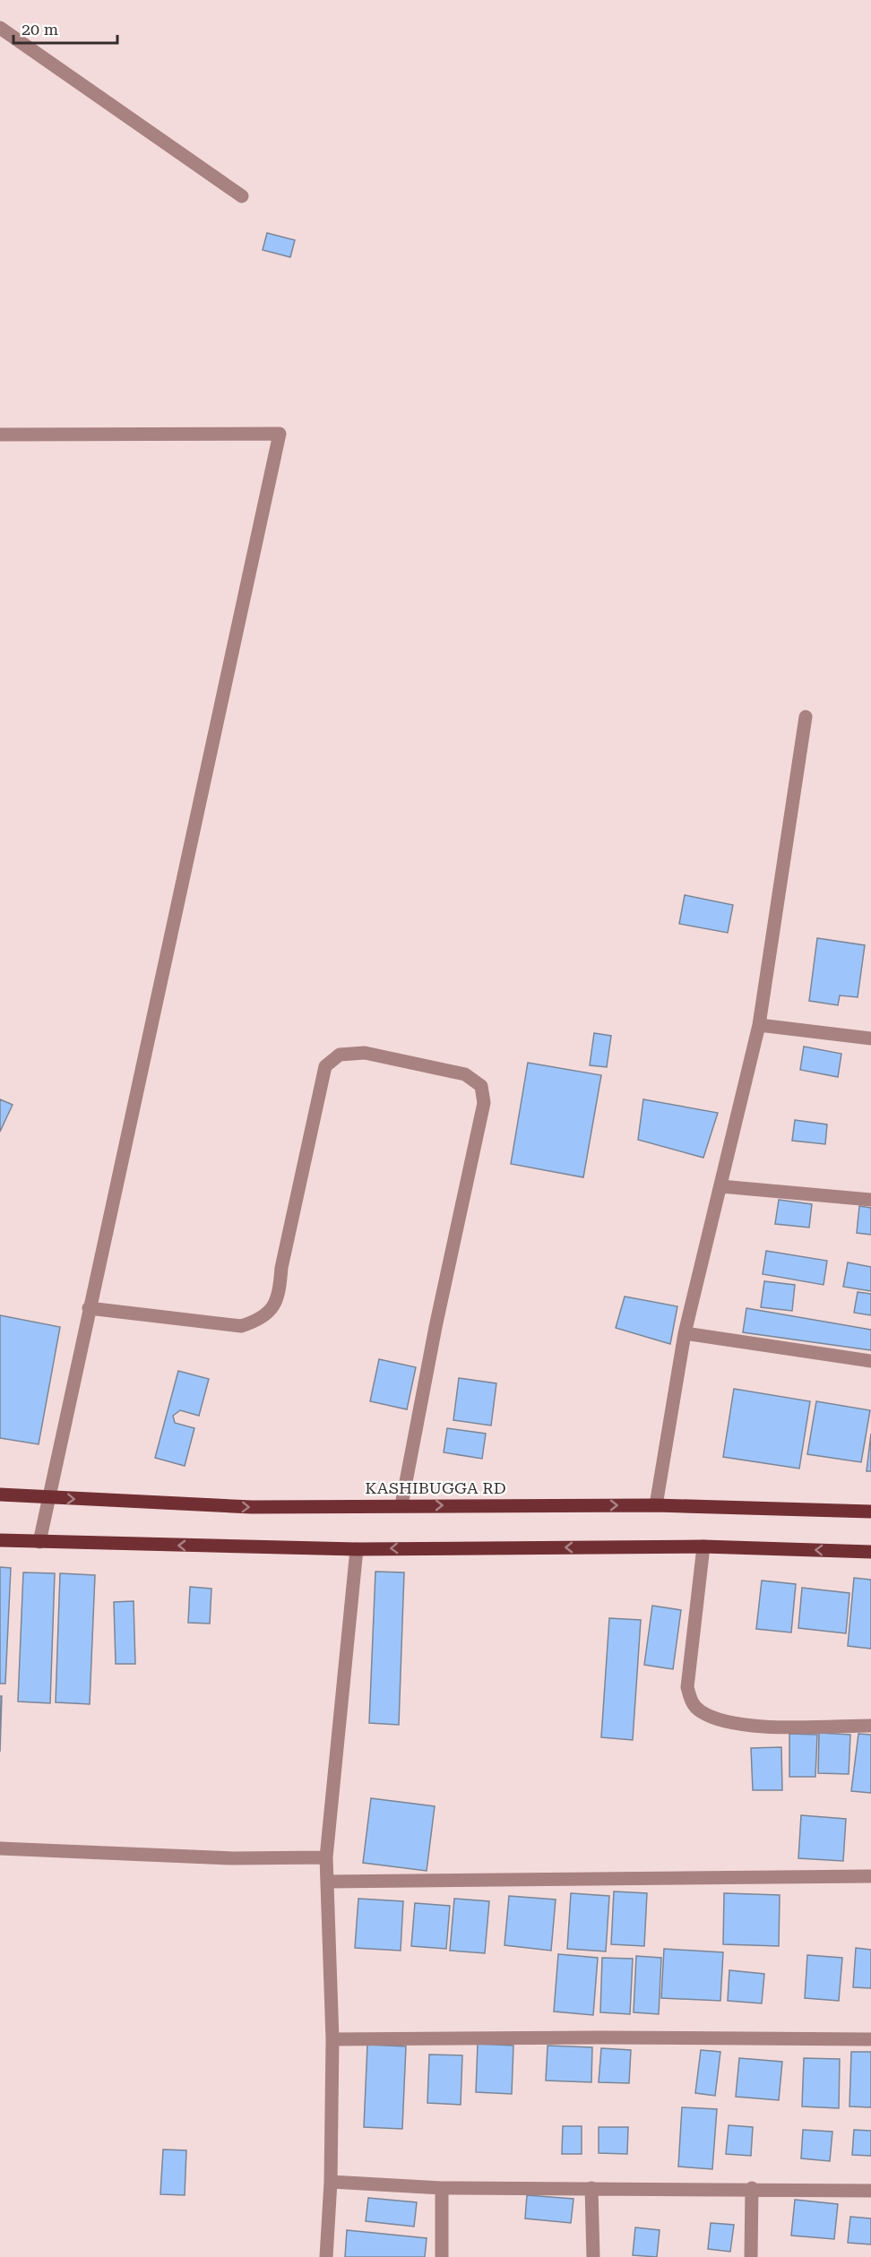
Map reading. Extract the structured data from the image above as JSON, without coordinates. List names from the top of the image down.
{
  "streets": {
    "main road": ["KASHIBUGGA RD"]
  },
  "scale_bar": "20 m"
}
